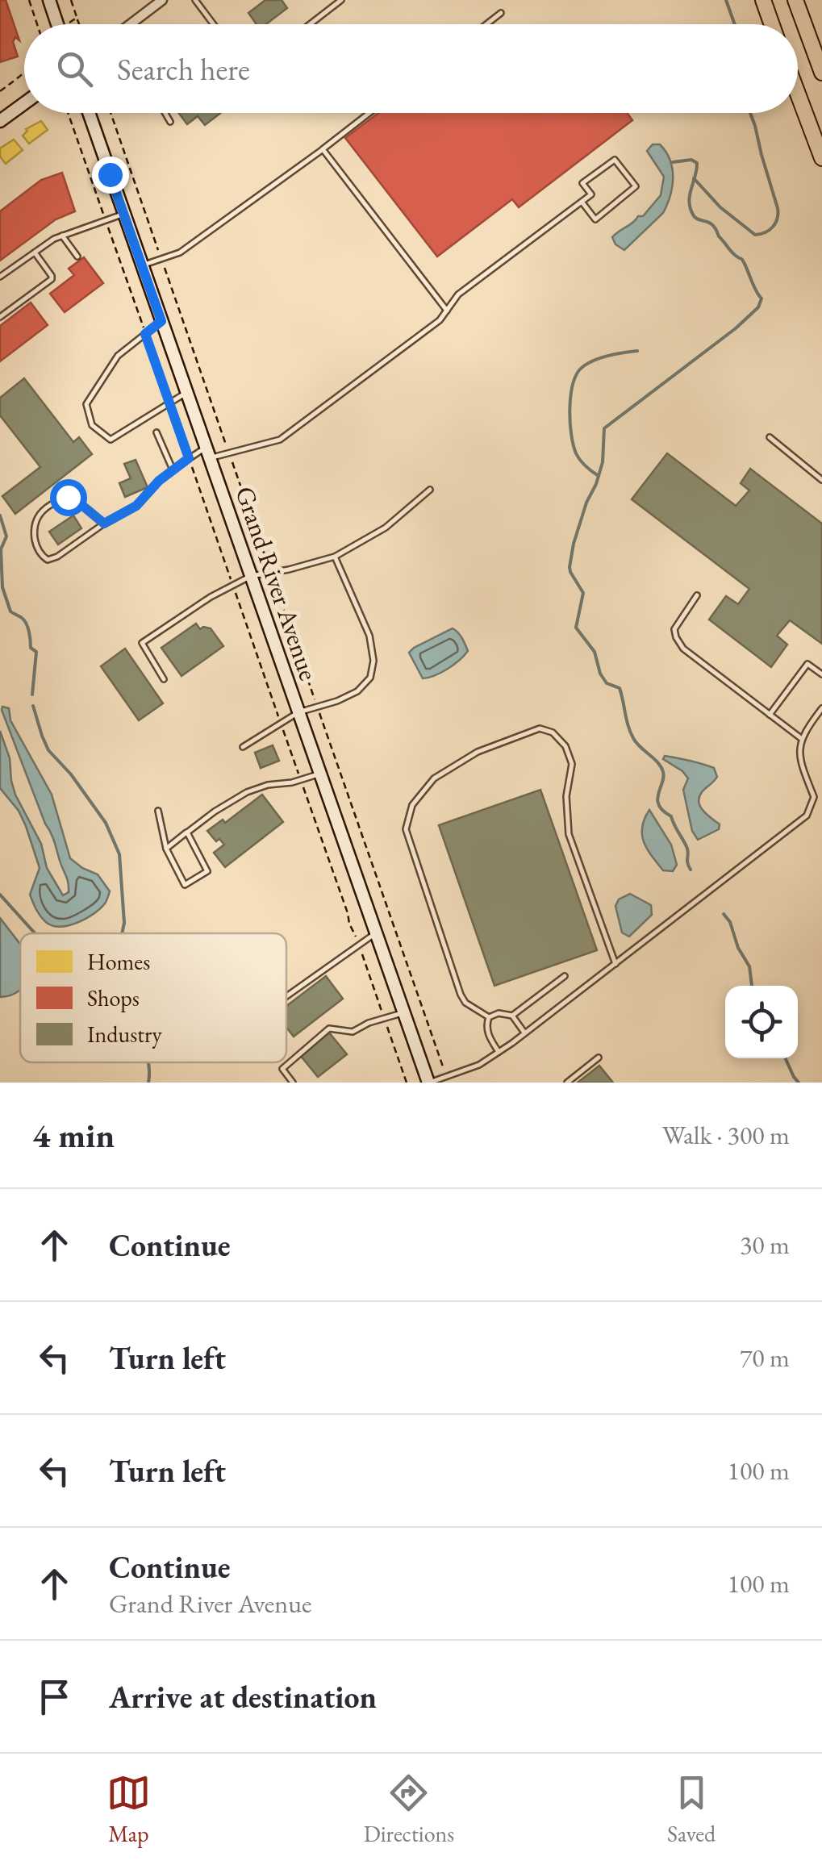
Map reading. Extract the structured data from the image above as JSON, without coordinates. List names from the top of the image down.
{
  "streets": {
    "main road": ["Grand River Avenue"]
  },
  "legend": ["Homes", "Shops", "Industry"],
  "page": {
    "search": "Search here",
    "heading": ["4 min", "Walk · 300 m"],
    "list": [
      ["Continue", "30 m"],
      ["Turn left", "70 m"],
      ["Turn left", "100 m"],
      ["Continue", "Grand River Avenue", "100 m"],
      "Arrive at destination"
    ],
    "nav": ["Map", "Directions", "Saved"]
  }
}
